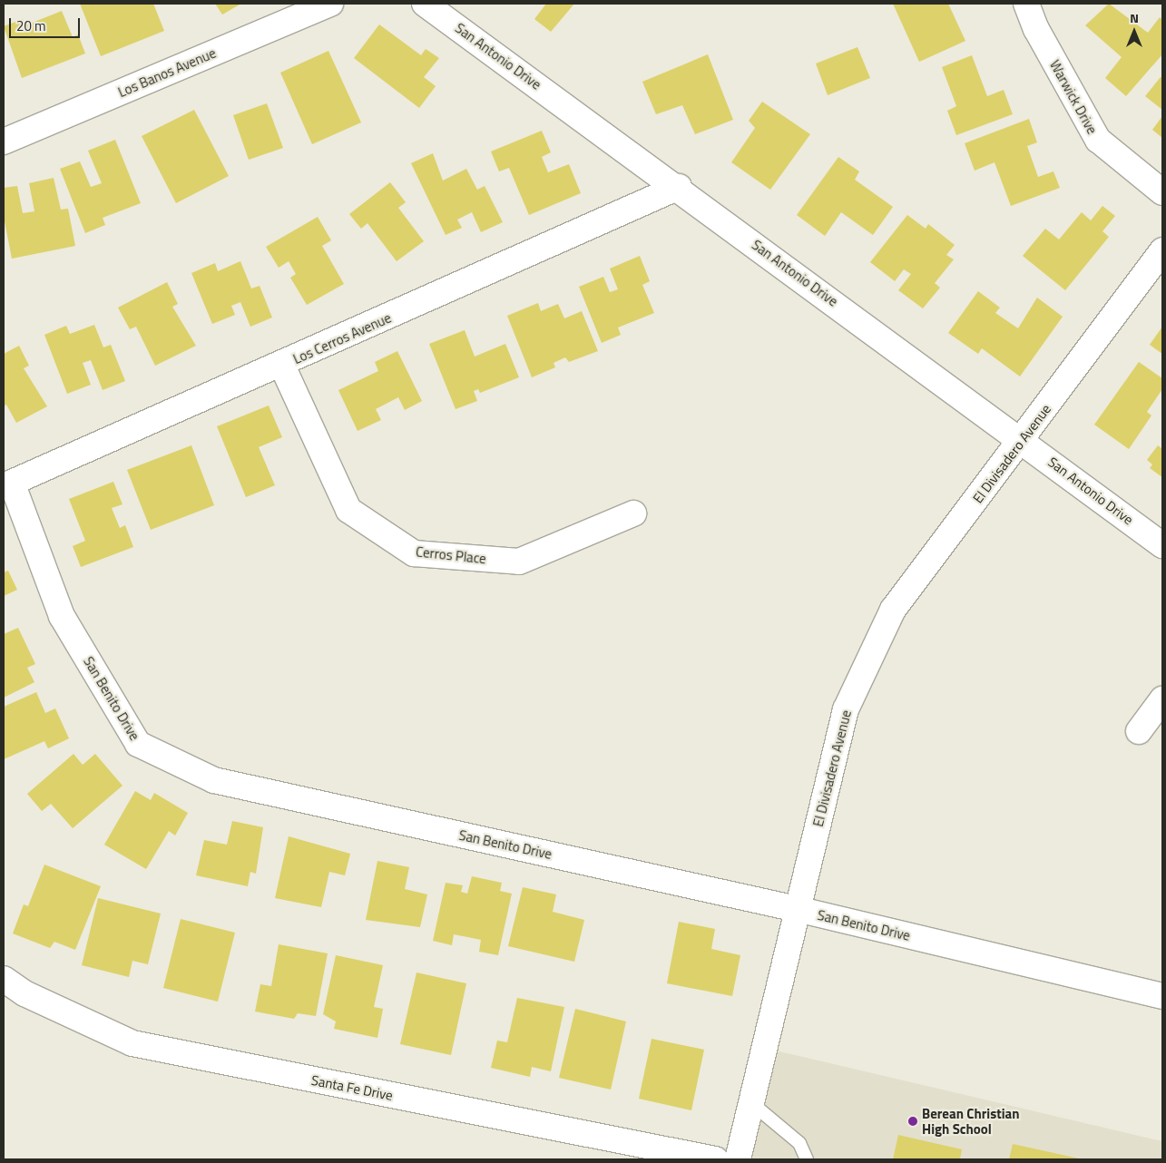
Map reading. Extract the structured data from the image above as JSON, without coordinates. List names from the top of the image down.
{
  "streets": {
    "street": [
      "San Antonio Drive",
      "Los Banos Avenue",
      "Warwick Drive",
      "Los Cerros Avenue",
      "El Divisadero Avenue",
      "Cerros Place",
      "San Benito Drive",
      "Santa Fe Drive"
    ]
  },
  "crossings": [
    ["San Antonio Drive", "Los Cerros Avenue"],
    ["San Antonio Drive", "El Divisadero Avenue"],
    ["Los Cerros Avenue", "Cerros Place"],
    ["Los Cerros Avenue", "San Benito Drive"],
    ["El Divisadero Avenue", "San Benito Drive"]
  ],
  "places": ["Berean Christian High School"],
  "scale_bar": "20 m",
  "north": "top"
}
